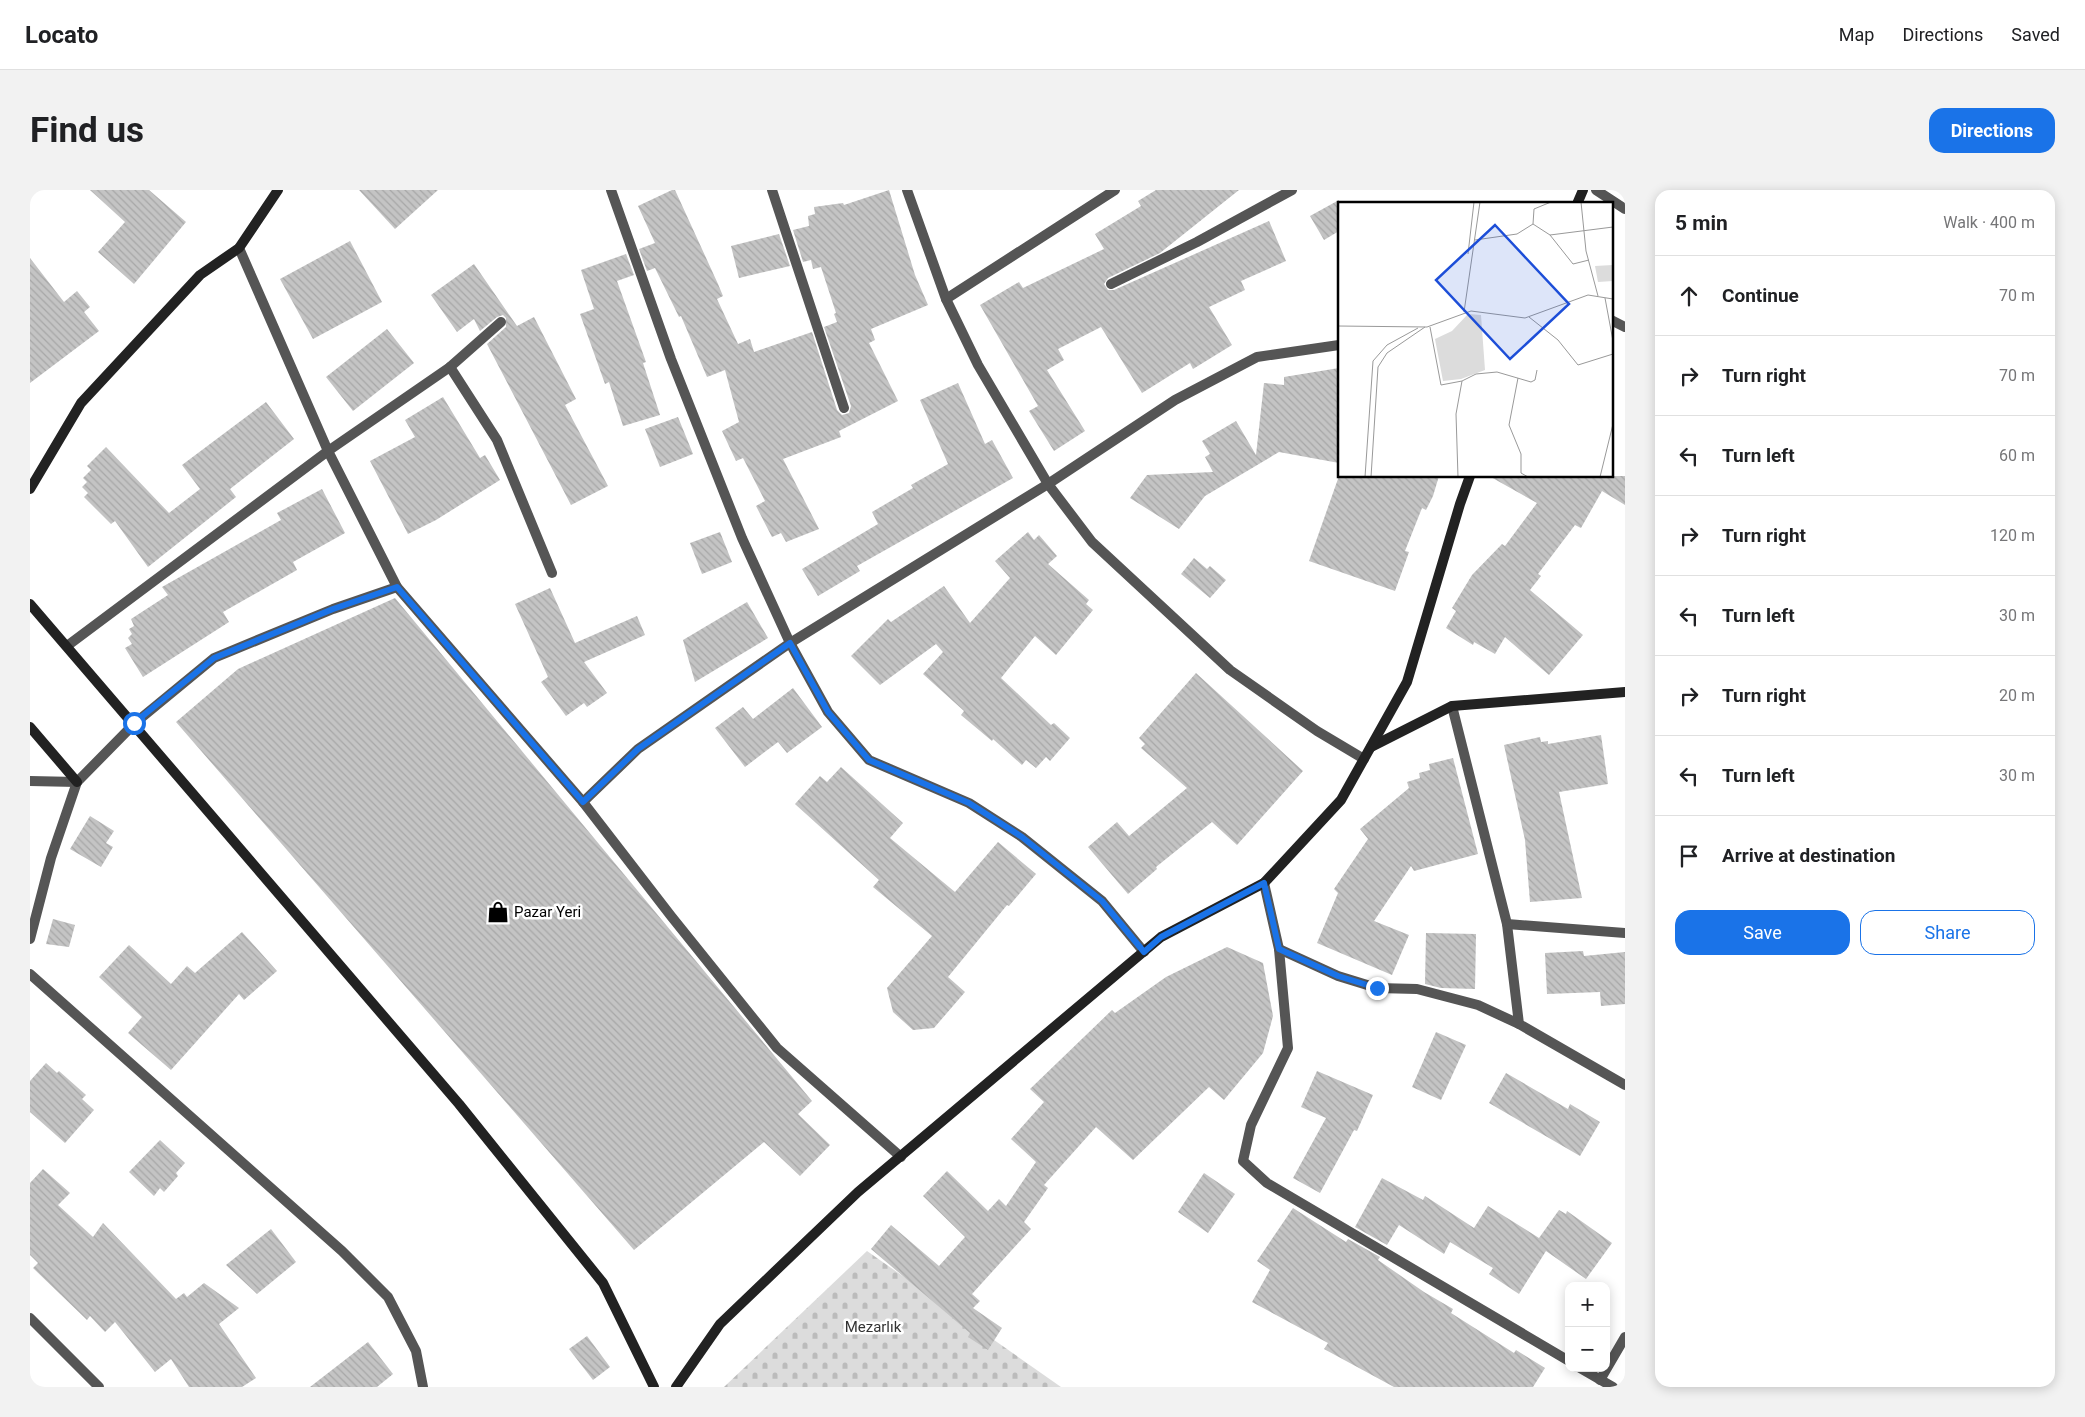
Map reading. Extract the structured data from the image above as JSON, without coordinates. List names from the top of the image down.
{
  "parks": ["Mezarlık"],
  "places": {
    "shop": ["Pazar Yeri"]
  },
  "page": {
    "header": "Locato",
    "nav": ["Map", "Directions", "Saved"],
    "buttons": [
      "Directions",
      ["Save", "Share"]
    ],
    "title": "Find us",
    "heading": ["5 min", "Walk · 400 m"],
    "list": [
      ["Continue", "70 m"],
      ["Turn right", "70 m"],
      ["Turn left", "60 m"],
      ["Turn right", "120 m"],
      ["Turn left", "30 m"],
      ["Turn right", "20 m"],
      ["Turn left", "30 m"],
      "Arrive at destination"
    ],
    "map_buttons": ["+", "−"]
  }
}
